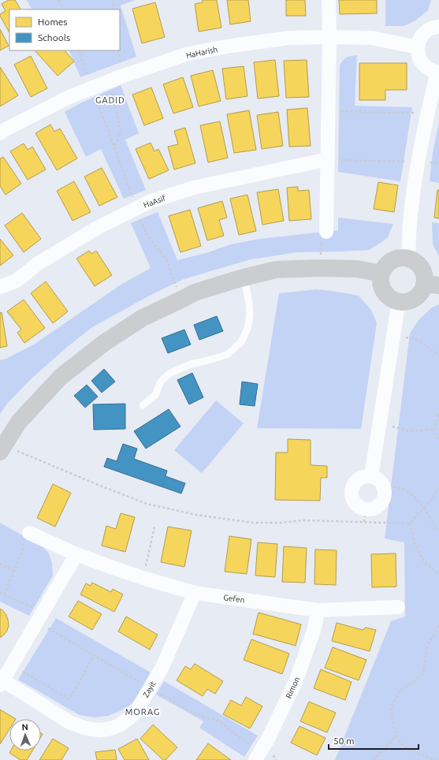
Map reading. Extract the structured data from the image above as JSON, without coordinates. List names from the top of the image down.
{
  "streets": {
    "street": [
      "HaHarish",
      "HaAsif",
      "Gefen",
      "Rimon",
      "Zayit"
    ]
  },
  "crossings": [
    ["Gefen", "Rimon"],
    ["Gefen", "Zayit"]
  ],
  "districts": ["GADID", "MORAG"],
  "legend": ["Homes", "Schools"],
  "scale_bar": "50 m",
  "north": "top"
}
